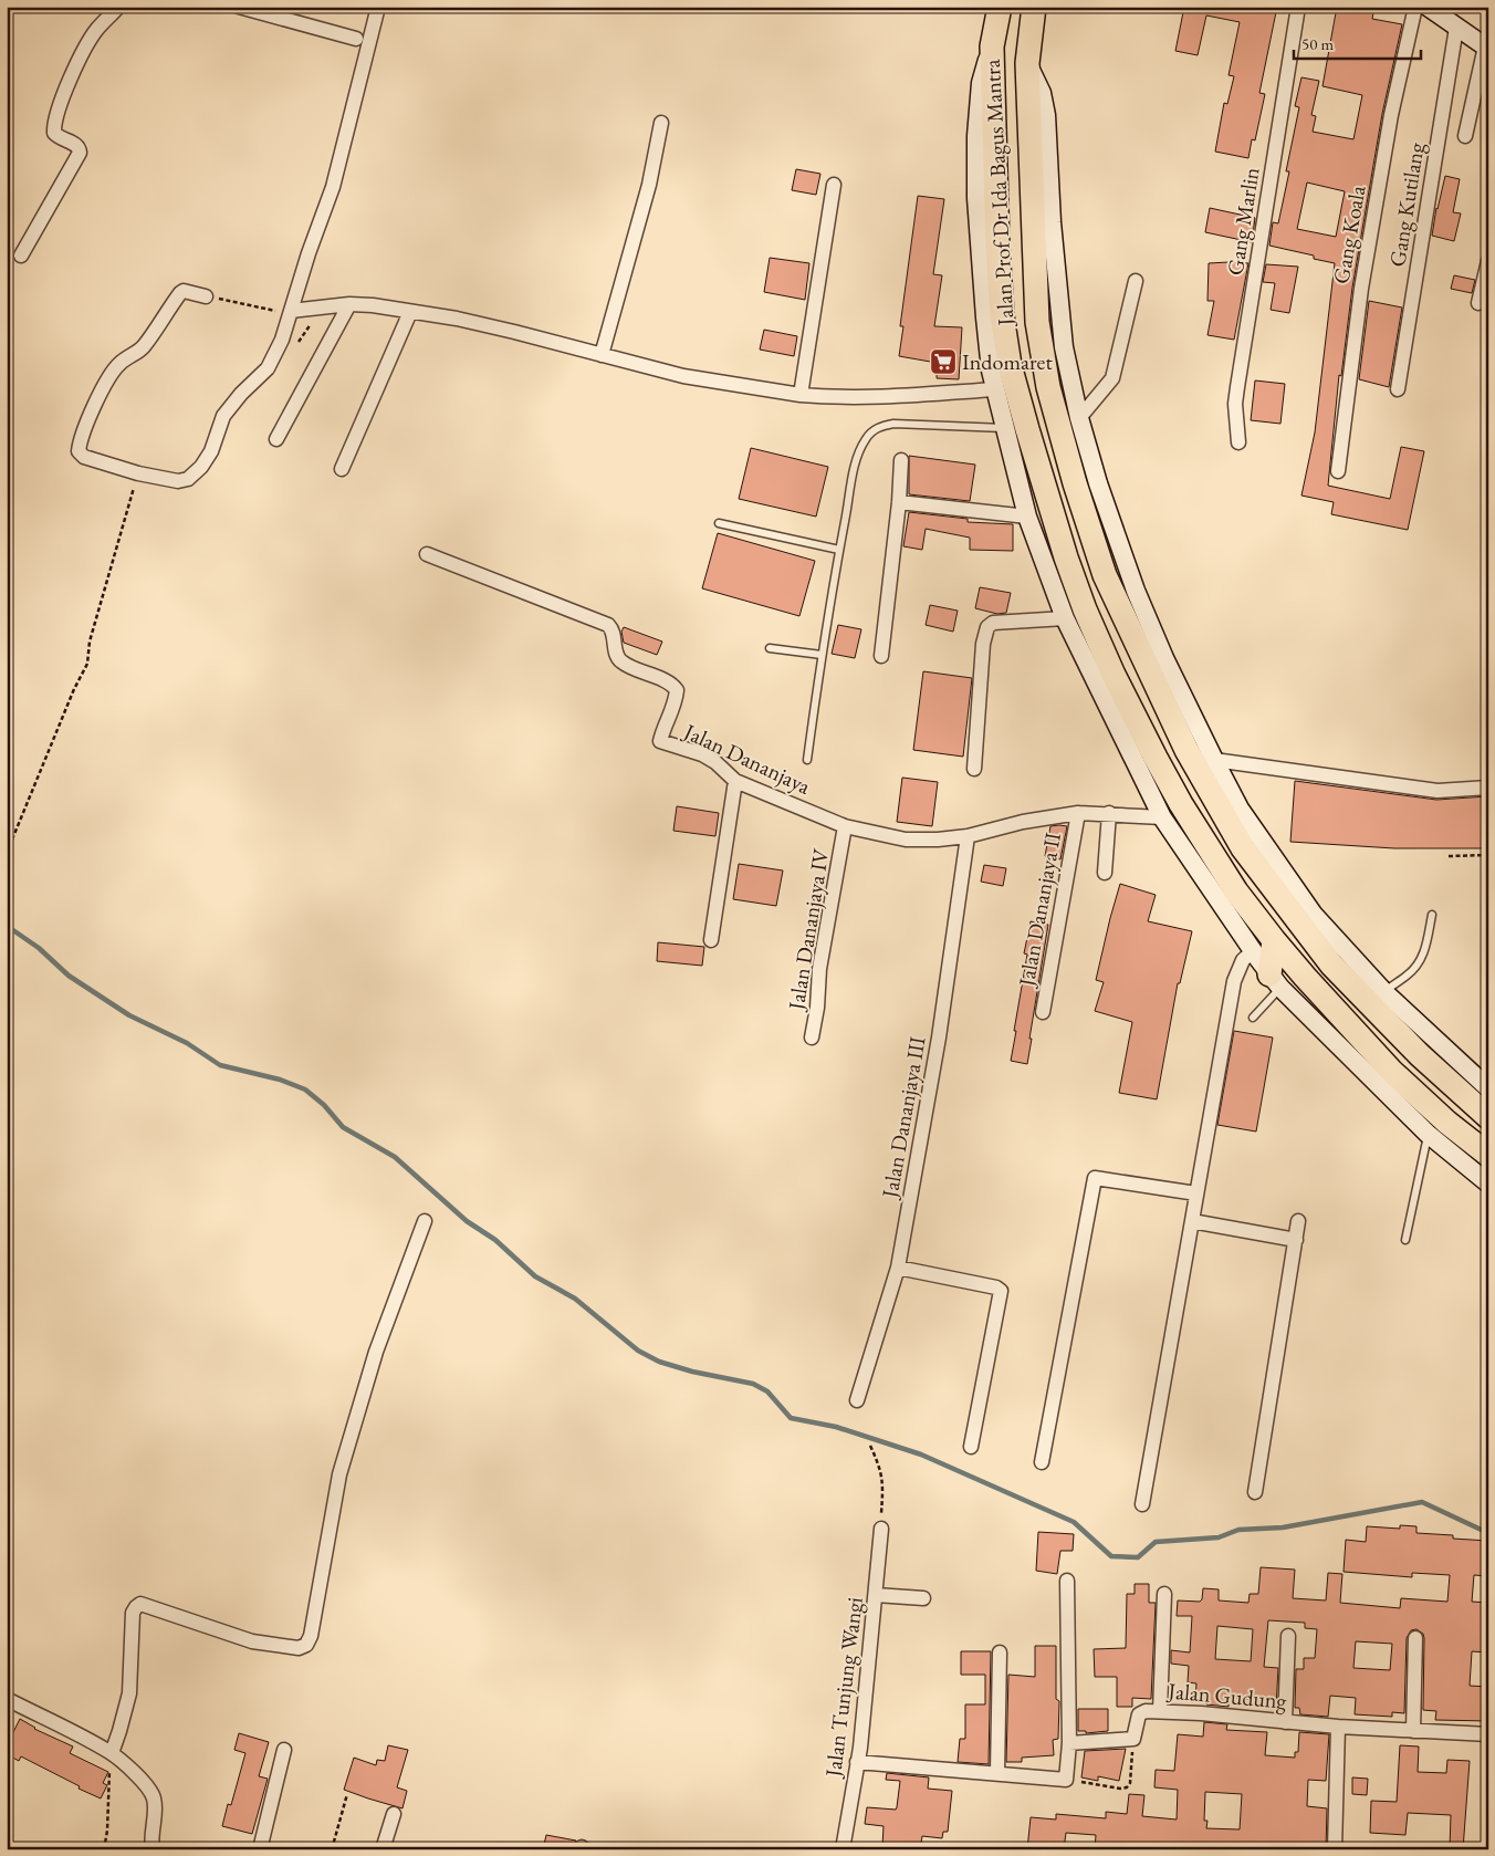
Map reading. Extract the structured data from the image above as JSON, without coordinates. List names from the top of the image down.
{
  "streets": {
    "highway": ["Jalan Prof Dr Ida Bagus Mantra"],
    "street": [
      "Gang Kutilang",
      "Gang Marlin",
      "Gang Koala",
      "Jalan Dananjaya",
      "Jalan Dananjaya II",
      "Jalan Dananjaya IV",
      "Jalan Dananjaya III",
      "Jalan Tunjung Wangi",
      "Jalan Gudung"
    ]
  },
  "crossings": [
    ["Jalan Dananjaya", "Jalan Dananjaya II"],
    ["Jalan Dananjaya", "Jalan Dananjaya IV"],
    ["Jalan Dananjaya", "Jalan Dananjaya III"]
  ],
  "places": {
    "supermarket": ["Indomaret"]
  },
  "scale_bar": "50 m"
}
